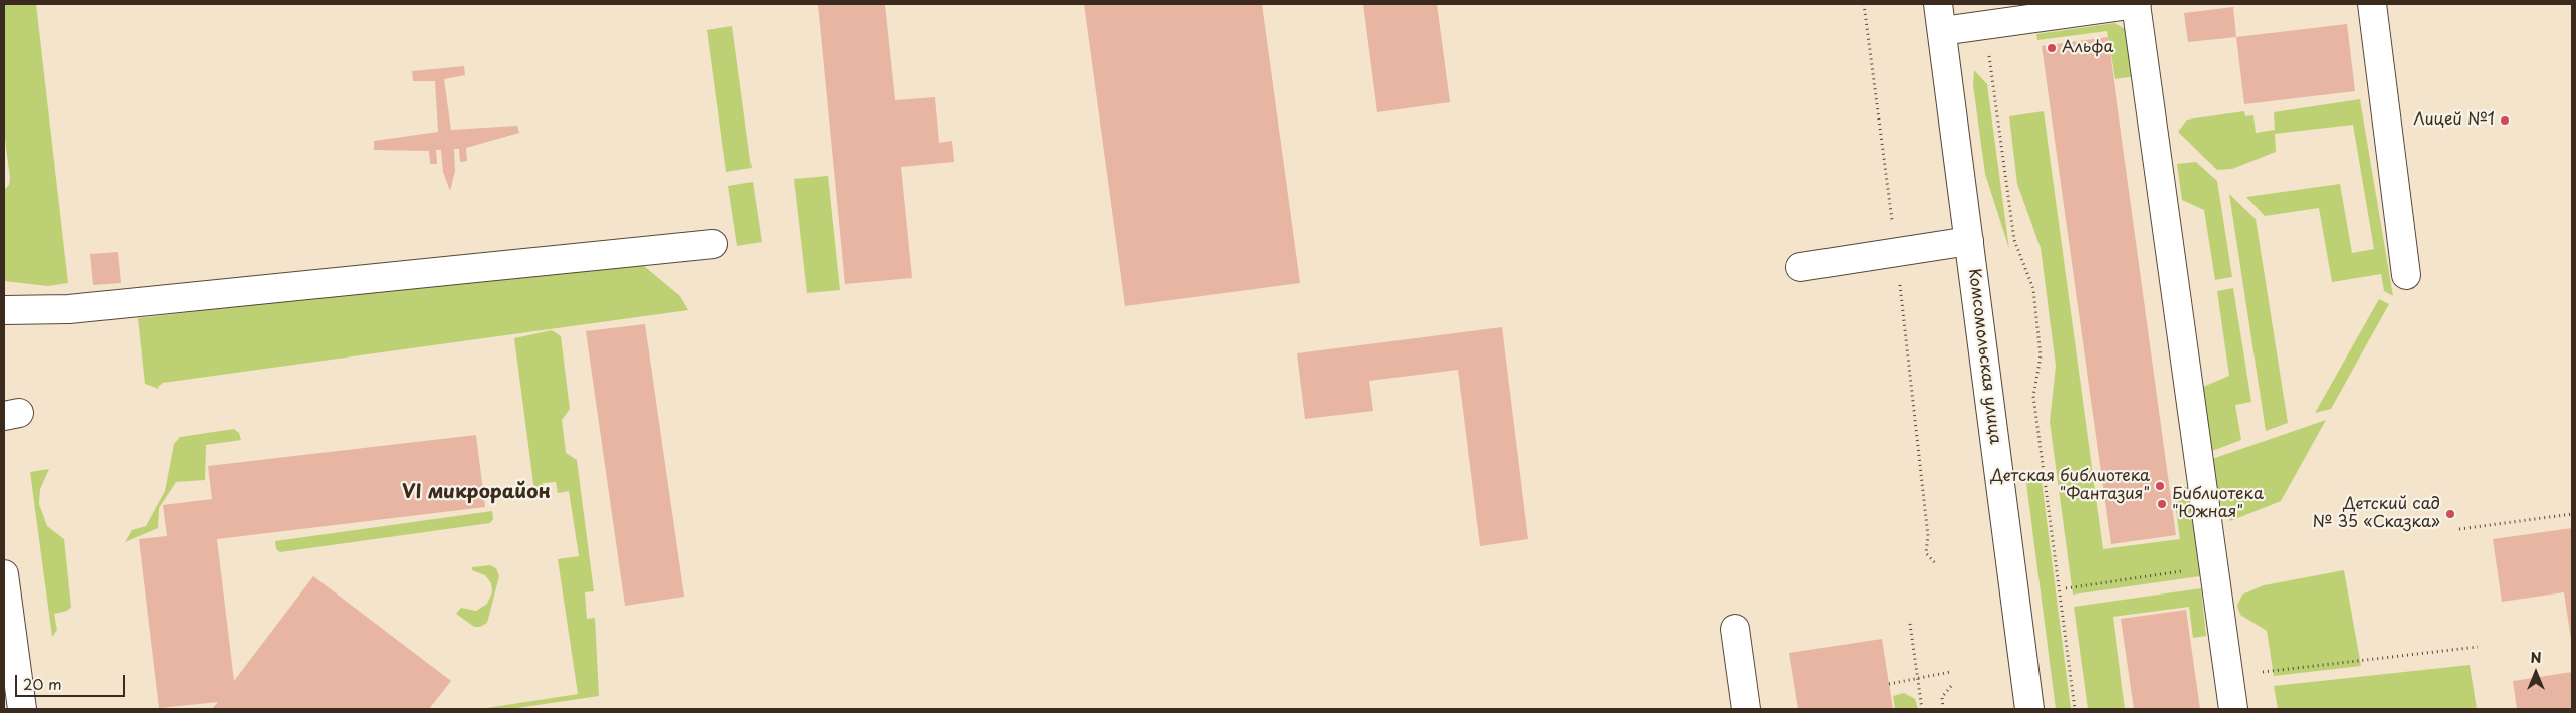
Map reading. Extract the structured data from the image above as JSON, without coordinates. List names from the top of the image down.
{
  "streets": {
    "main road": ["Комсомольская улица"]
  },
  "districts": ["VI микрорайон"],
  "places": [
    "Альфа",
    "Лицей №1",
    "Детская библиотека \"Фантазия\"",
    "Библиотека \"Южная\"",
    "Детский сад № 35 «Сказка»"
  ],
  "scale_bar": "20 m",
  "north": "top"
}
